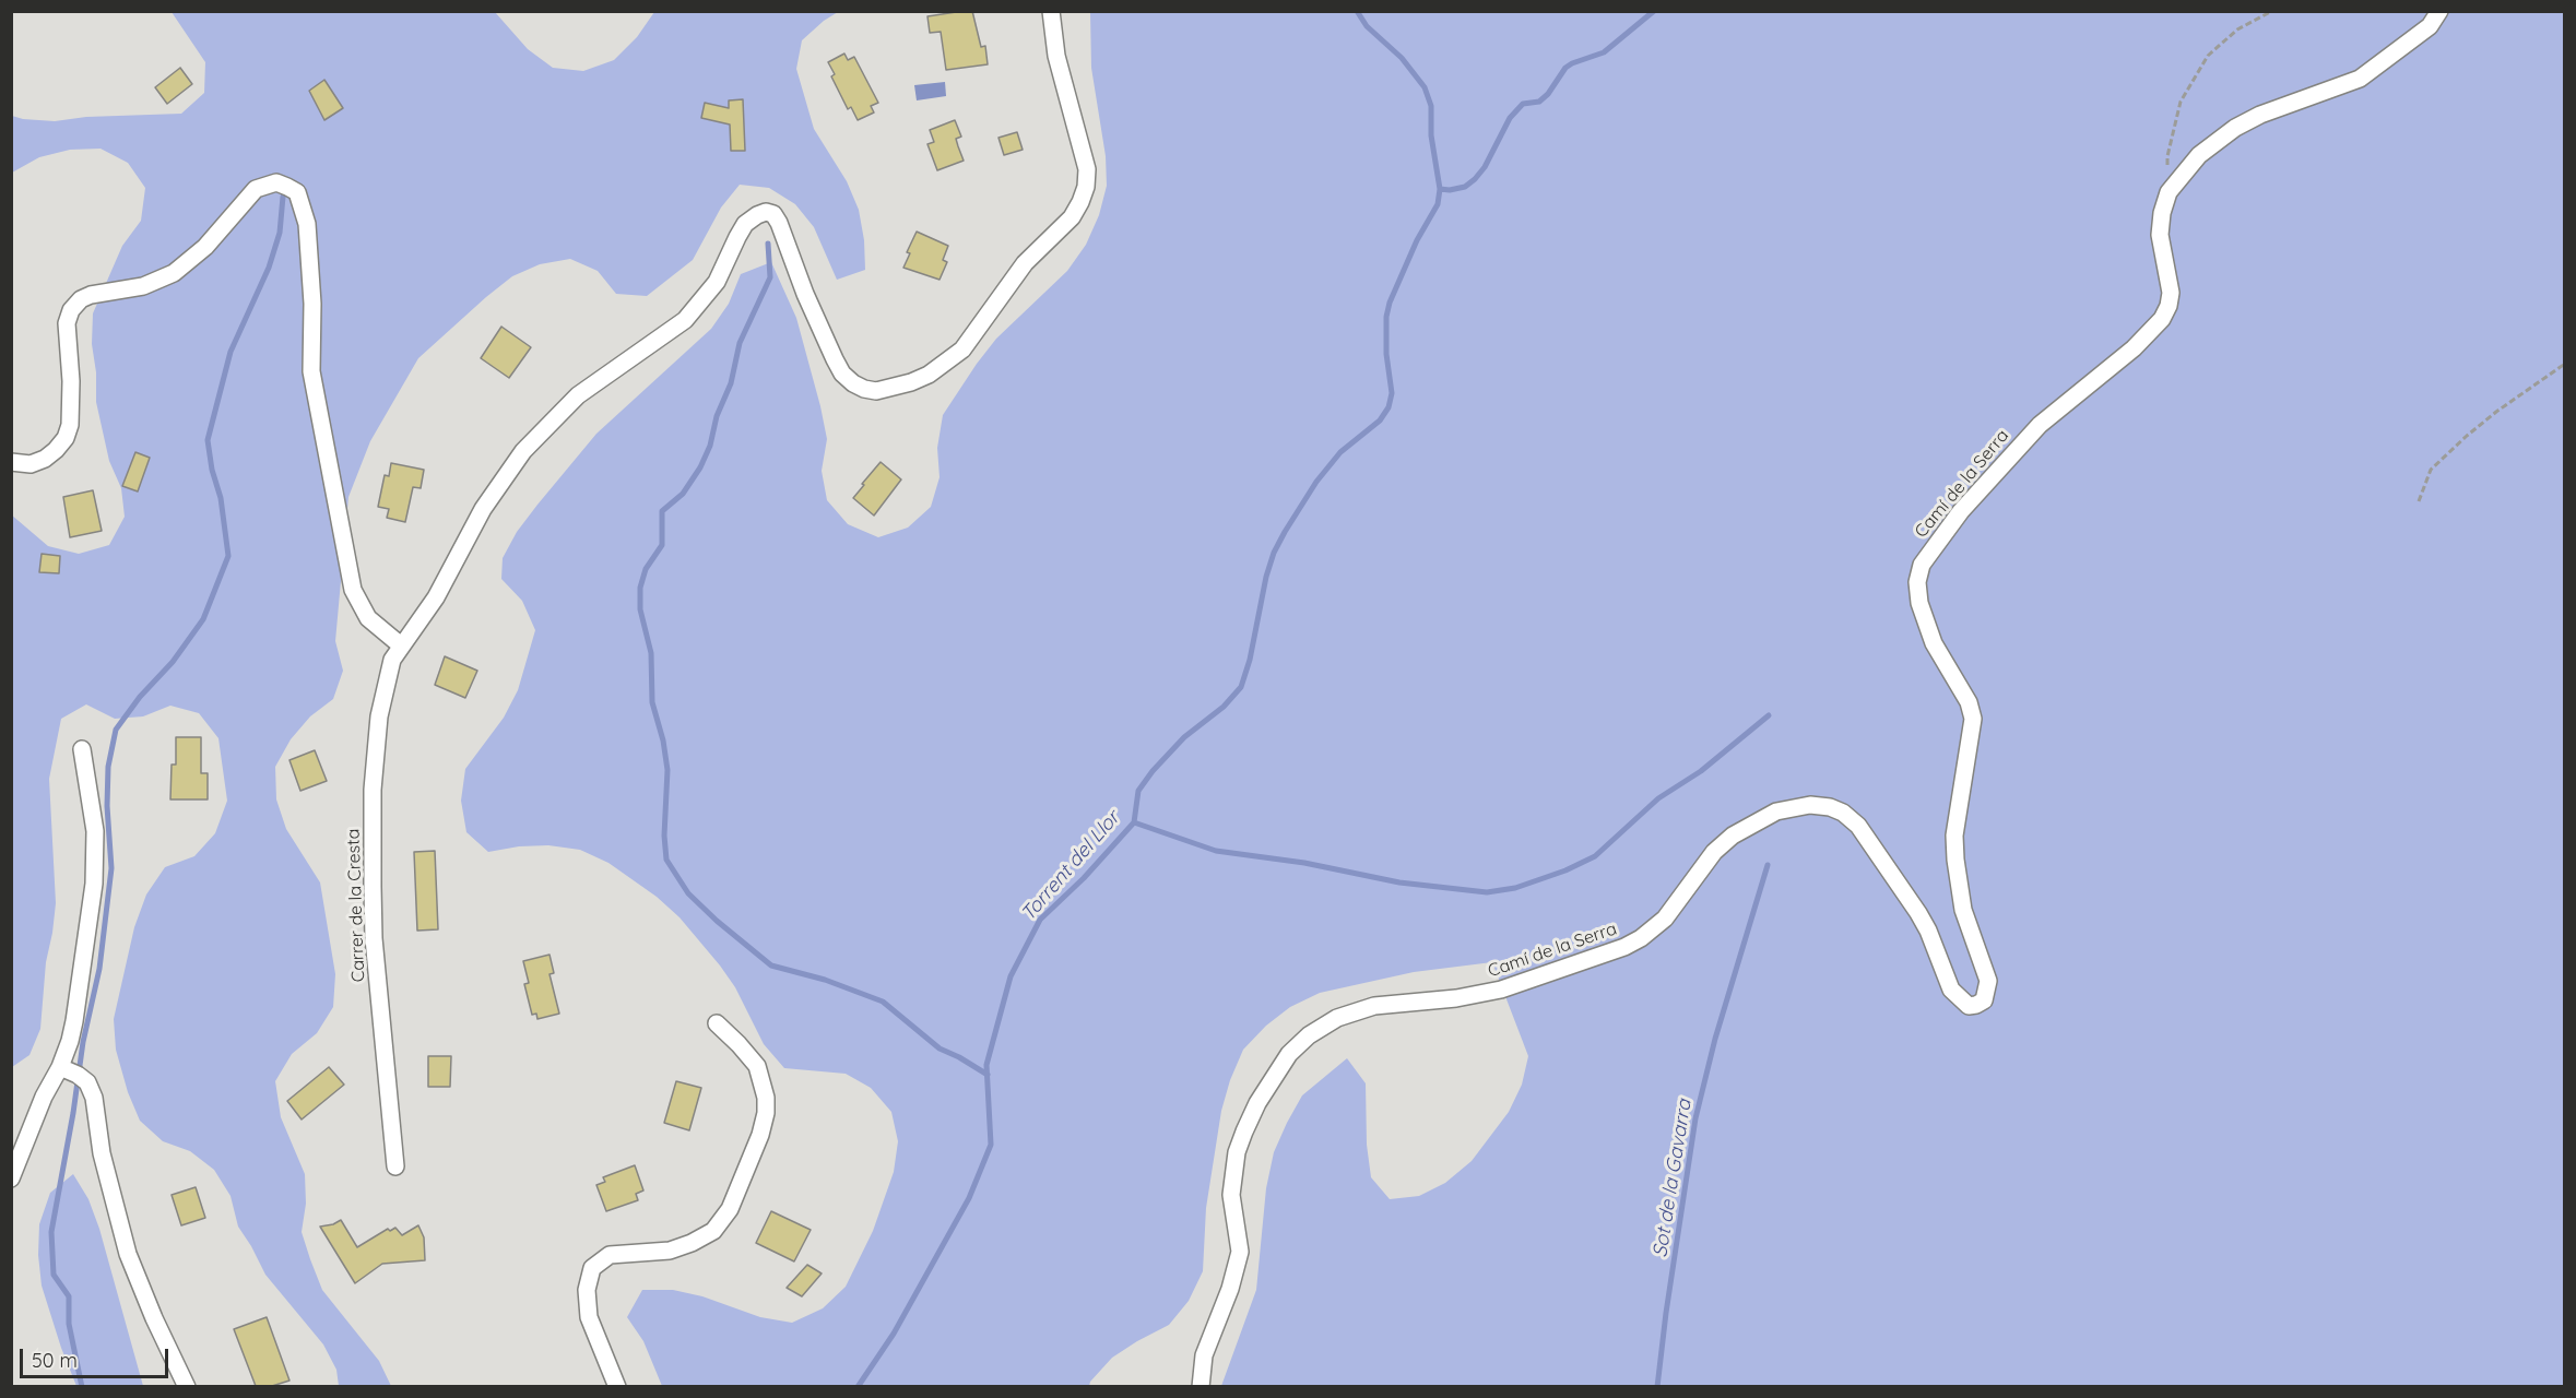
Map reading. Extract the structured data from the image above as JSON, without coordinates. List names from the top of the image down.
{
  "streets": {
    "street": ["Camí de la Serra", "Carrer de la Cresta"]
  },
  "water": ["Torrent del Llor", "Sot de la Gavarra"],
  "scale_bar": "50 m"
}
